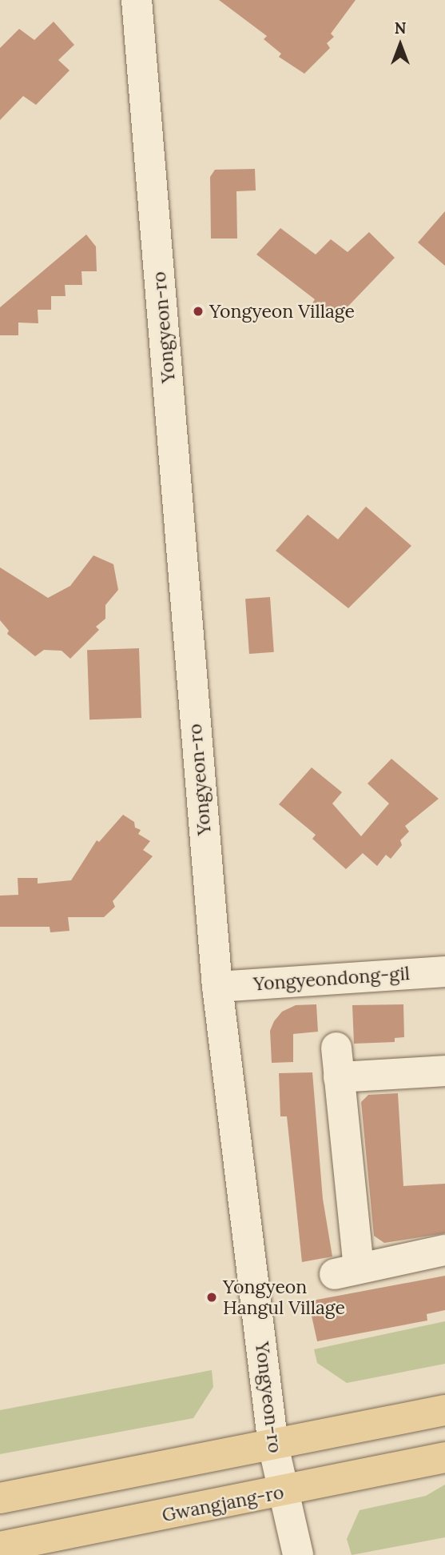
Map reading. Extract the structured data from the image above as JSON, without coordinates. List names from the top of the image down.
{
  "streets": {
    "main road": ["Gwangjang-ro"],
    "street": ["Yongyeon-ro", "Yongyeondong-gil"]
  },
  "crossings": [
    ["Yongyeon-ro", "Yongyeondong-gil"],
    ["Yongyeon-ro", "Gwangjang-ro"]
  ],
  "places": ["Yongyeon Village", "Yongyeon Hangul Village"],
  "north": "top"
}
